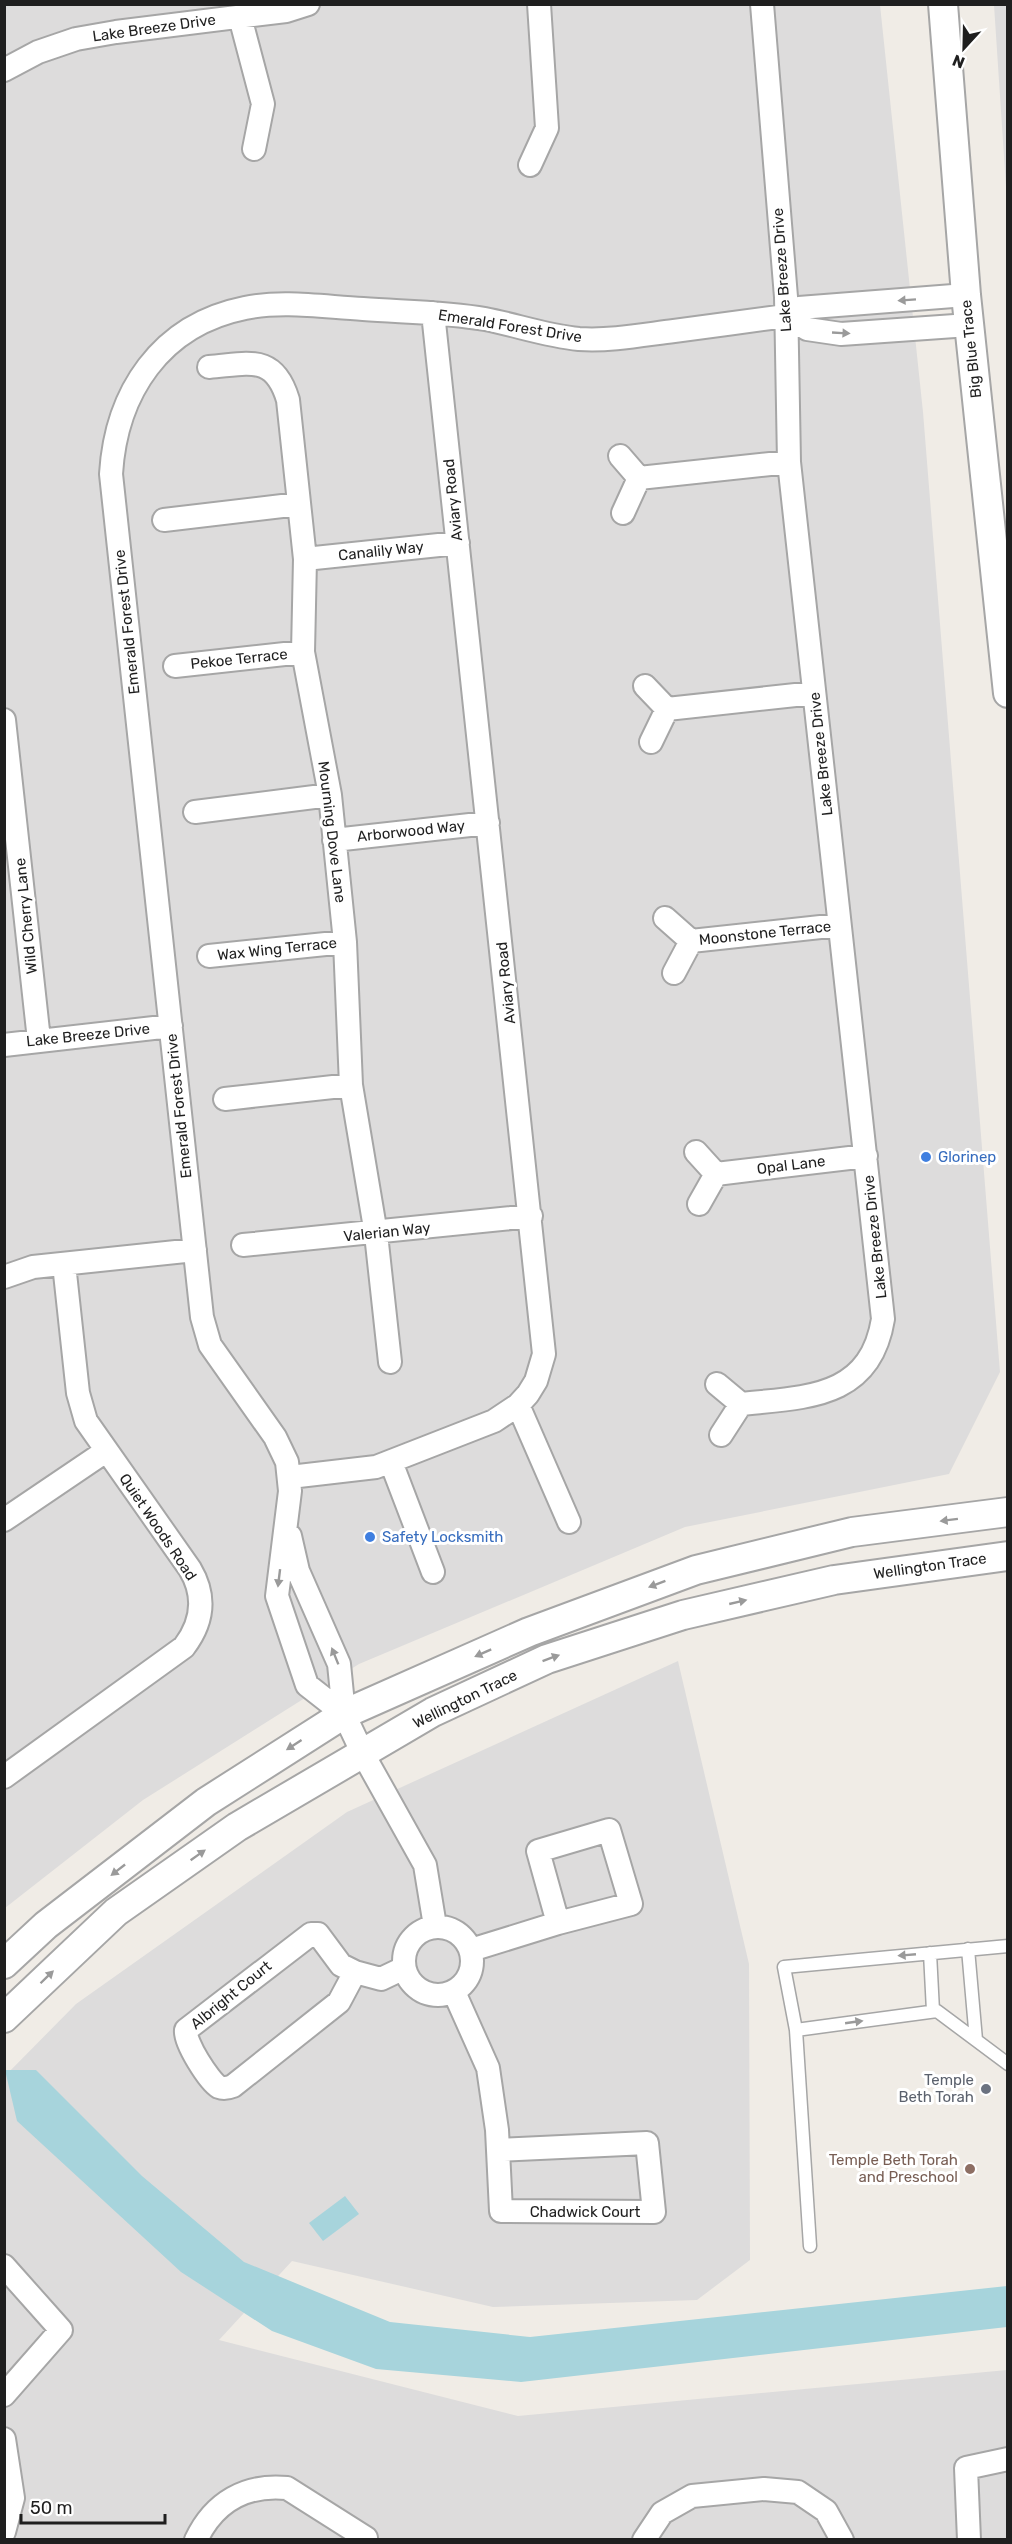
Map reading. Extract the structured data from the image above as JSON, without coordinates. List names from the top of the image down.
{
  "streets": {
    "street": [
      "Lake Breeze Drive",
      "Emerald Forest Drive",
      "Big Blue Trace",
      "Aviary Road",
      "Canalily Way",
      "Pekoe Terrace",
      "Arborwood Way",
      "Mourning Dove Lane",
      "Wild Cherry Lane",
      "Moonstone Terrace",
      "Wax Wing Terrace",
      "Opal Lane",
      "Valerian Way",
      "Quiet Woods Road",
      "Wellington Trace",
      "Albright Court",
      "Chadwick Court"
    ]
  },
  "crossings": [
    ["Lake Breeze Drive", "Emerald Forest Drive"],
    ["Lake Breeze Drive", "Wild Cherry Lane"],
    ["Lake Breeze Drive", "Moonstone Terrace"],
    ["Lake Breeze Drive", "Opal Lane"],
    ["Emerald Forest Drive", "Big Blue Trace"],
    ["Emerald Forest Drive", "Aviary Road"],
    ["Emerald Forest Drive", "Wellington Trace"],
    ["Emerald Forest Drive", "Albright Court"],
    ["Emerald Forest Drive", "Chadwick Court"],
    ["Aviary Road", "Canalily Way"],
    ["Aviary Road", "Arborwood Way"],
    ["Aviary Road", "Valerian Way"],
    ["Canalily Way", "Mourning Dove Lane"],
    ["Pekoe Terrace", "Mourning Dove Lane"],
    ["Arborwood Way", "Mourning Dove Lane"],
    ["Mourning Dove Lane", "Wax Wing Terrace"],
    ["Mourning Dove Lane", "Valerian Way"],
    ["Albright Court", "Chadwick Court"]
  ],
  "places": [
    "Glorinep",
    "Safety Locksmith",
    "Temple Beth Torah",
    "Temple Beth Torah and Preschool"
  ],
  "scale_bar": "50 m",
  "north": "bottom"
}
